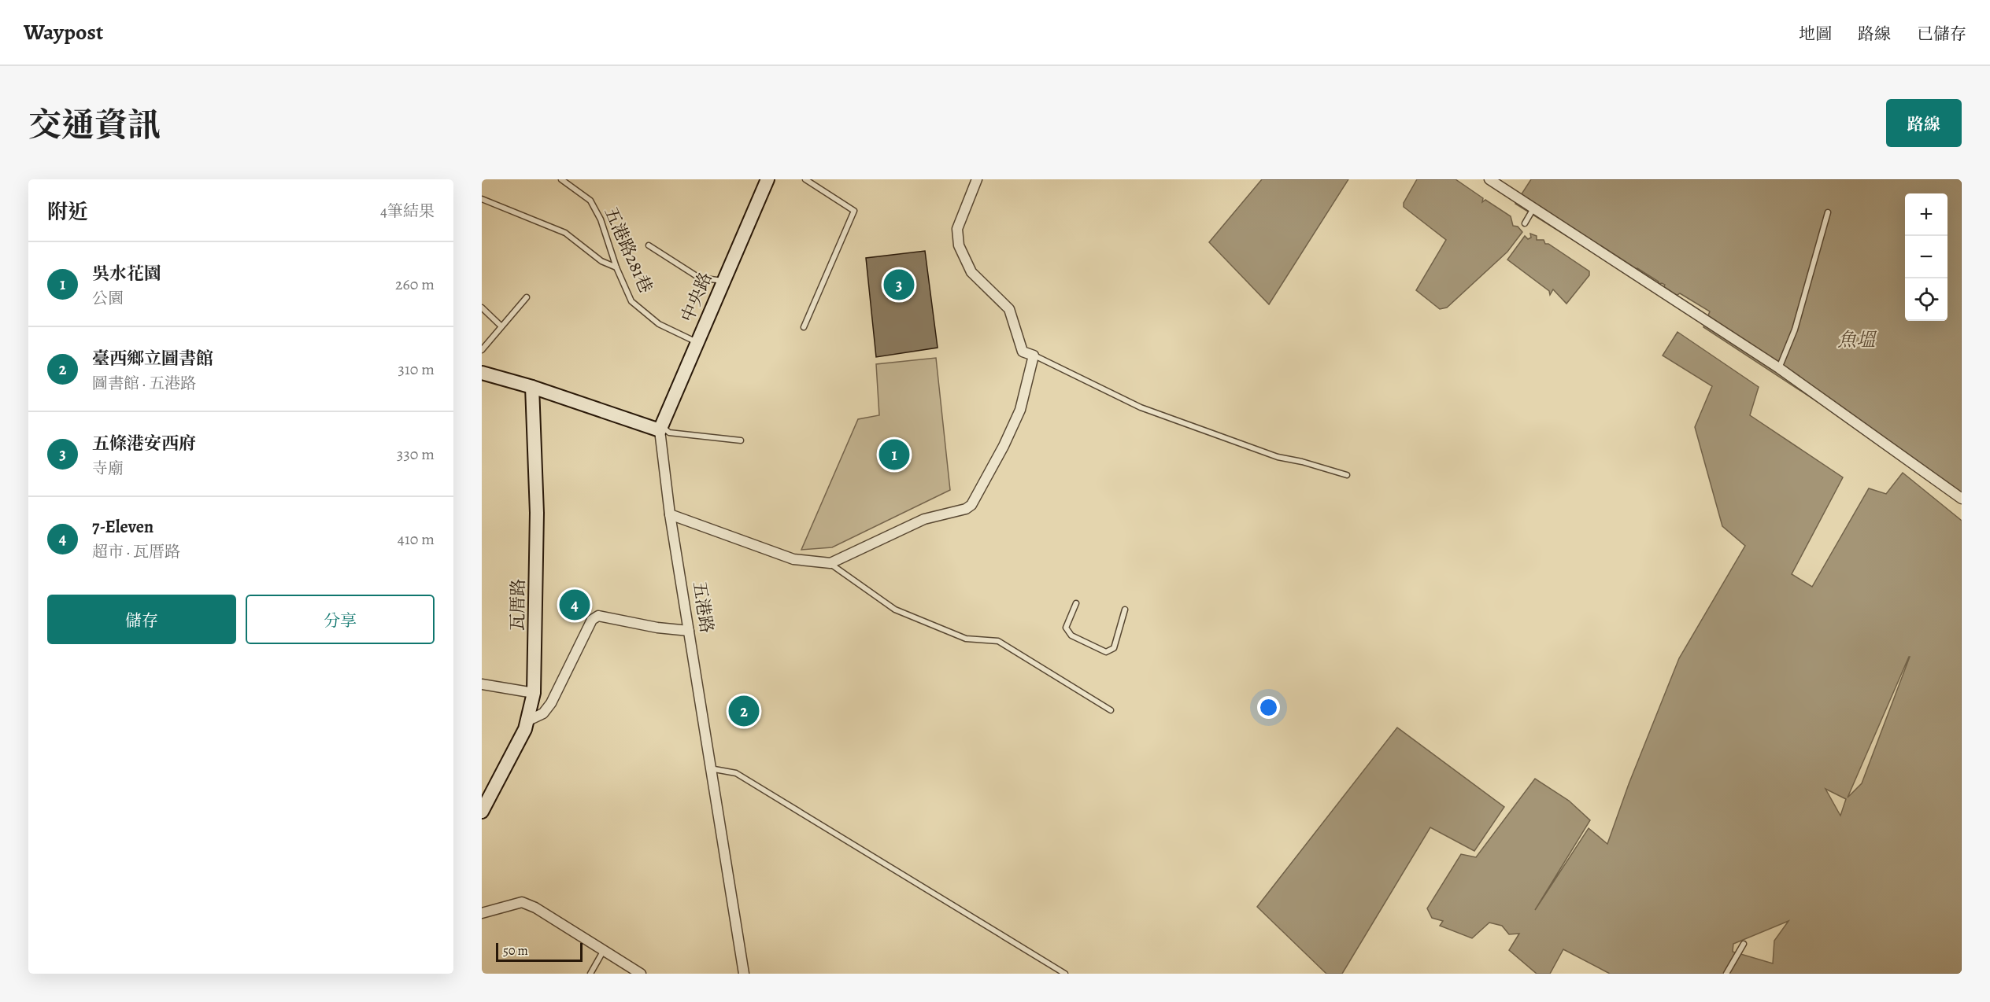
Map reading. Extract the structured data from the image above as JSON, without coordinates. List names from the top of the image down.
{
  "streets": {
    "street": ["中央路", "瓦厝路", "五港路"],
    "lane": ["五港路281巷"]
  },
  "crossings": [
    ["五港路281巷", "中央路"],
    ["中央路", "五港路"]
  ],
  "water": ["魚塭"],
  "scale_bar": "50 m",
  "page": {
    "header": "Waypost",
    "nav": ["地圖", "路線", "已儲存"],
    "title": "交通資訊",
    "buttons": [
      "路線",
      ["儲存", "分享"]
    ],
    "heading": ["附近", "4筆結果"],
    "map_buttons": ["+", "−"],
    "list": [
      {
        "mark": "1",
        "name": "吳水花園",
        "note": "公園",
        "value": "260 m"
      },
      {
        "mark": "2",
        "name": "臺西鄉立圖書館",
        "note": "圖書館 · 五港路",
        "value": "310 m"
      },
      {
        "mark": "3",
        "name": "五條港安西府",
        "note": "寺廟",
        "value": "330 m"
      },
      {
        "mark": "4",
        "name": "7-Eleven",
        "note": "超市 · 瓦厝路",
        "value": "410 m"
      }
    ],
    "pins": [
      "3",
      "1",
      "4",
      "2"
    ],
    "scale": "50 m"
  }
}
